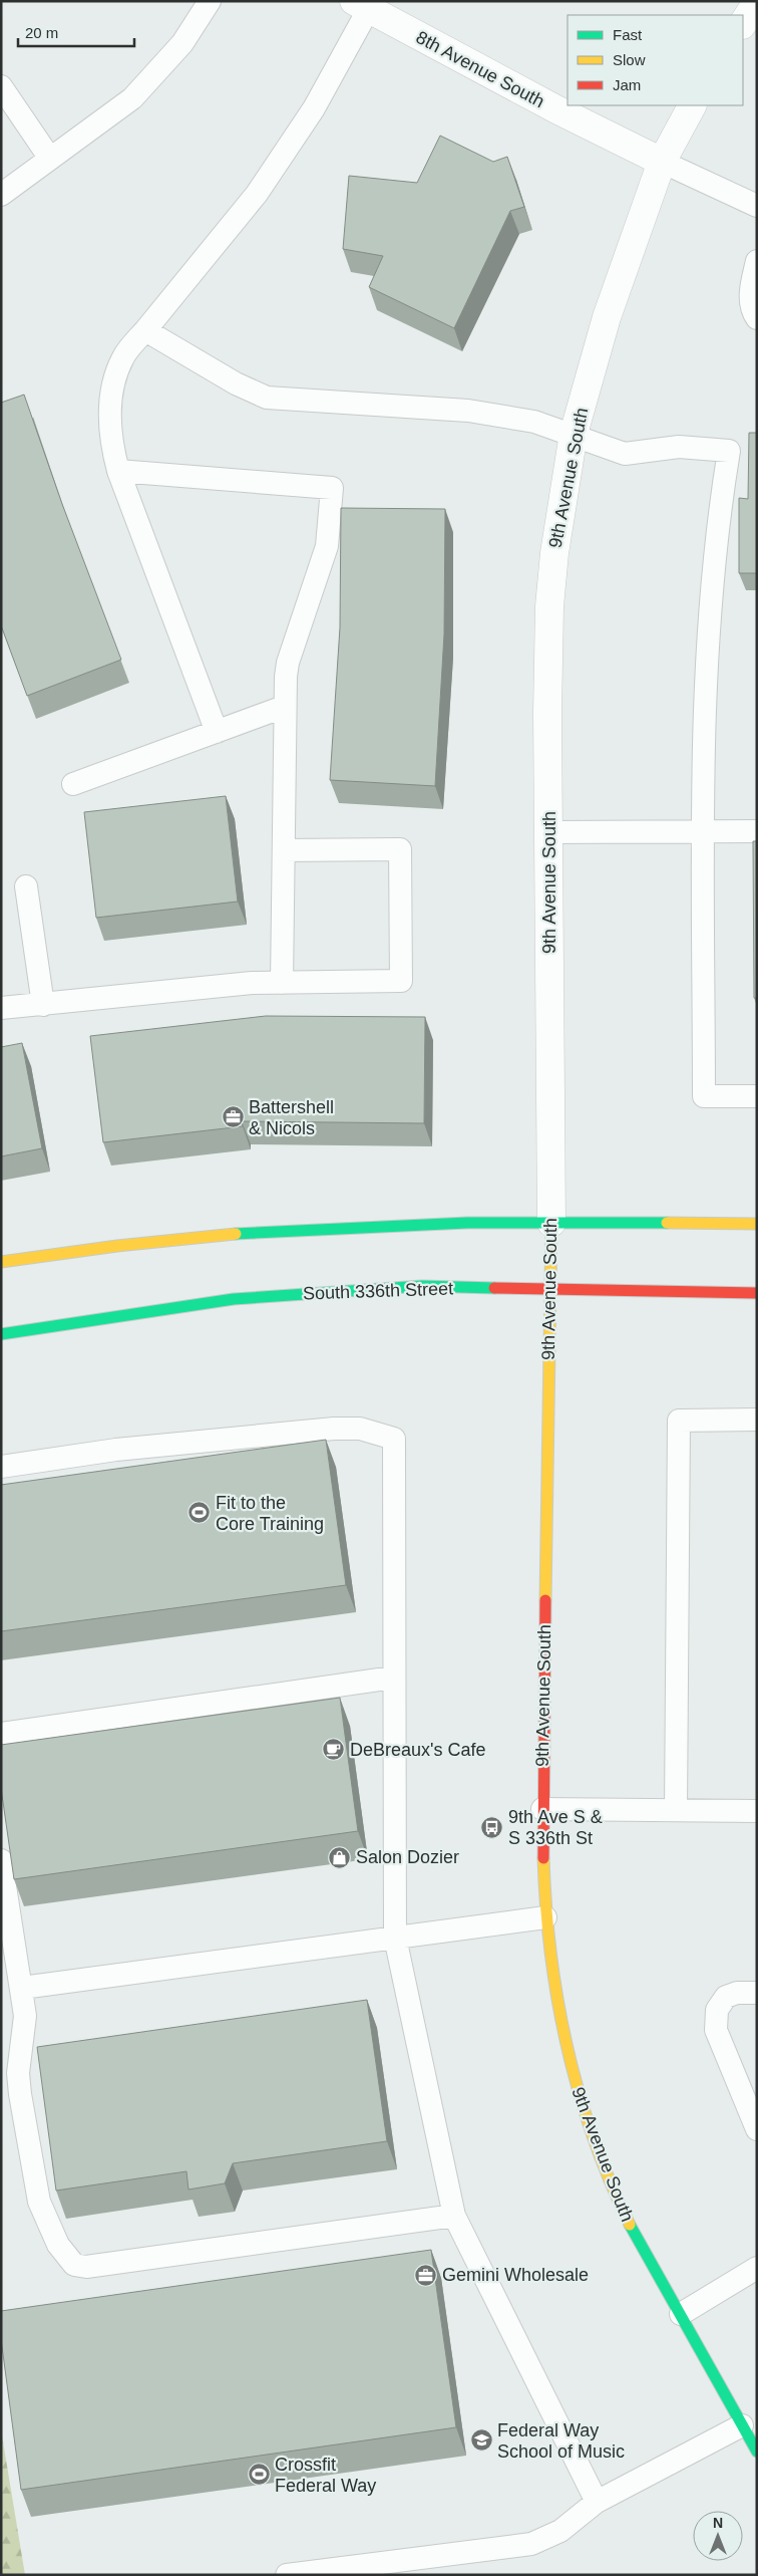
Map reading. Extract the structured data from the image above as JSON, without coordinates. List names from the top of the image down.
{
  "streets": {
    "main road": ["9th Avenue South", "South 336th Street"],
    "street": ["8th Avenue South"]
  },
  "crossings": [
    ["8th Avenue South", "9th Avenue South"],
    ["9th Avenue South", "South 336th Street"]
  ],
  "places": {
    "office": ["Battershell & Nicols", "Gemini Wholesale"],
    "sports": ["Fit to the Core Training", "Crossfit Federal Way"],
    "cafe": ["DeBreaux's Cafe"],
    "bus stop": ["9th Ave S & S 336th St"],
    "shop": ["Salon Dozier"],
    "school or university": ["Federal Way School of Music"]
  },
  "legend": ["Fast", "Slow", "Jam"],
  "scale_bar": "20 m",
  "north": "top"
}
